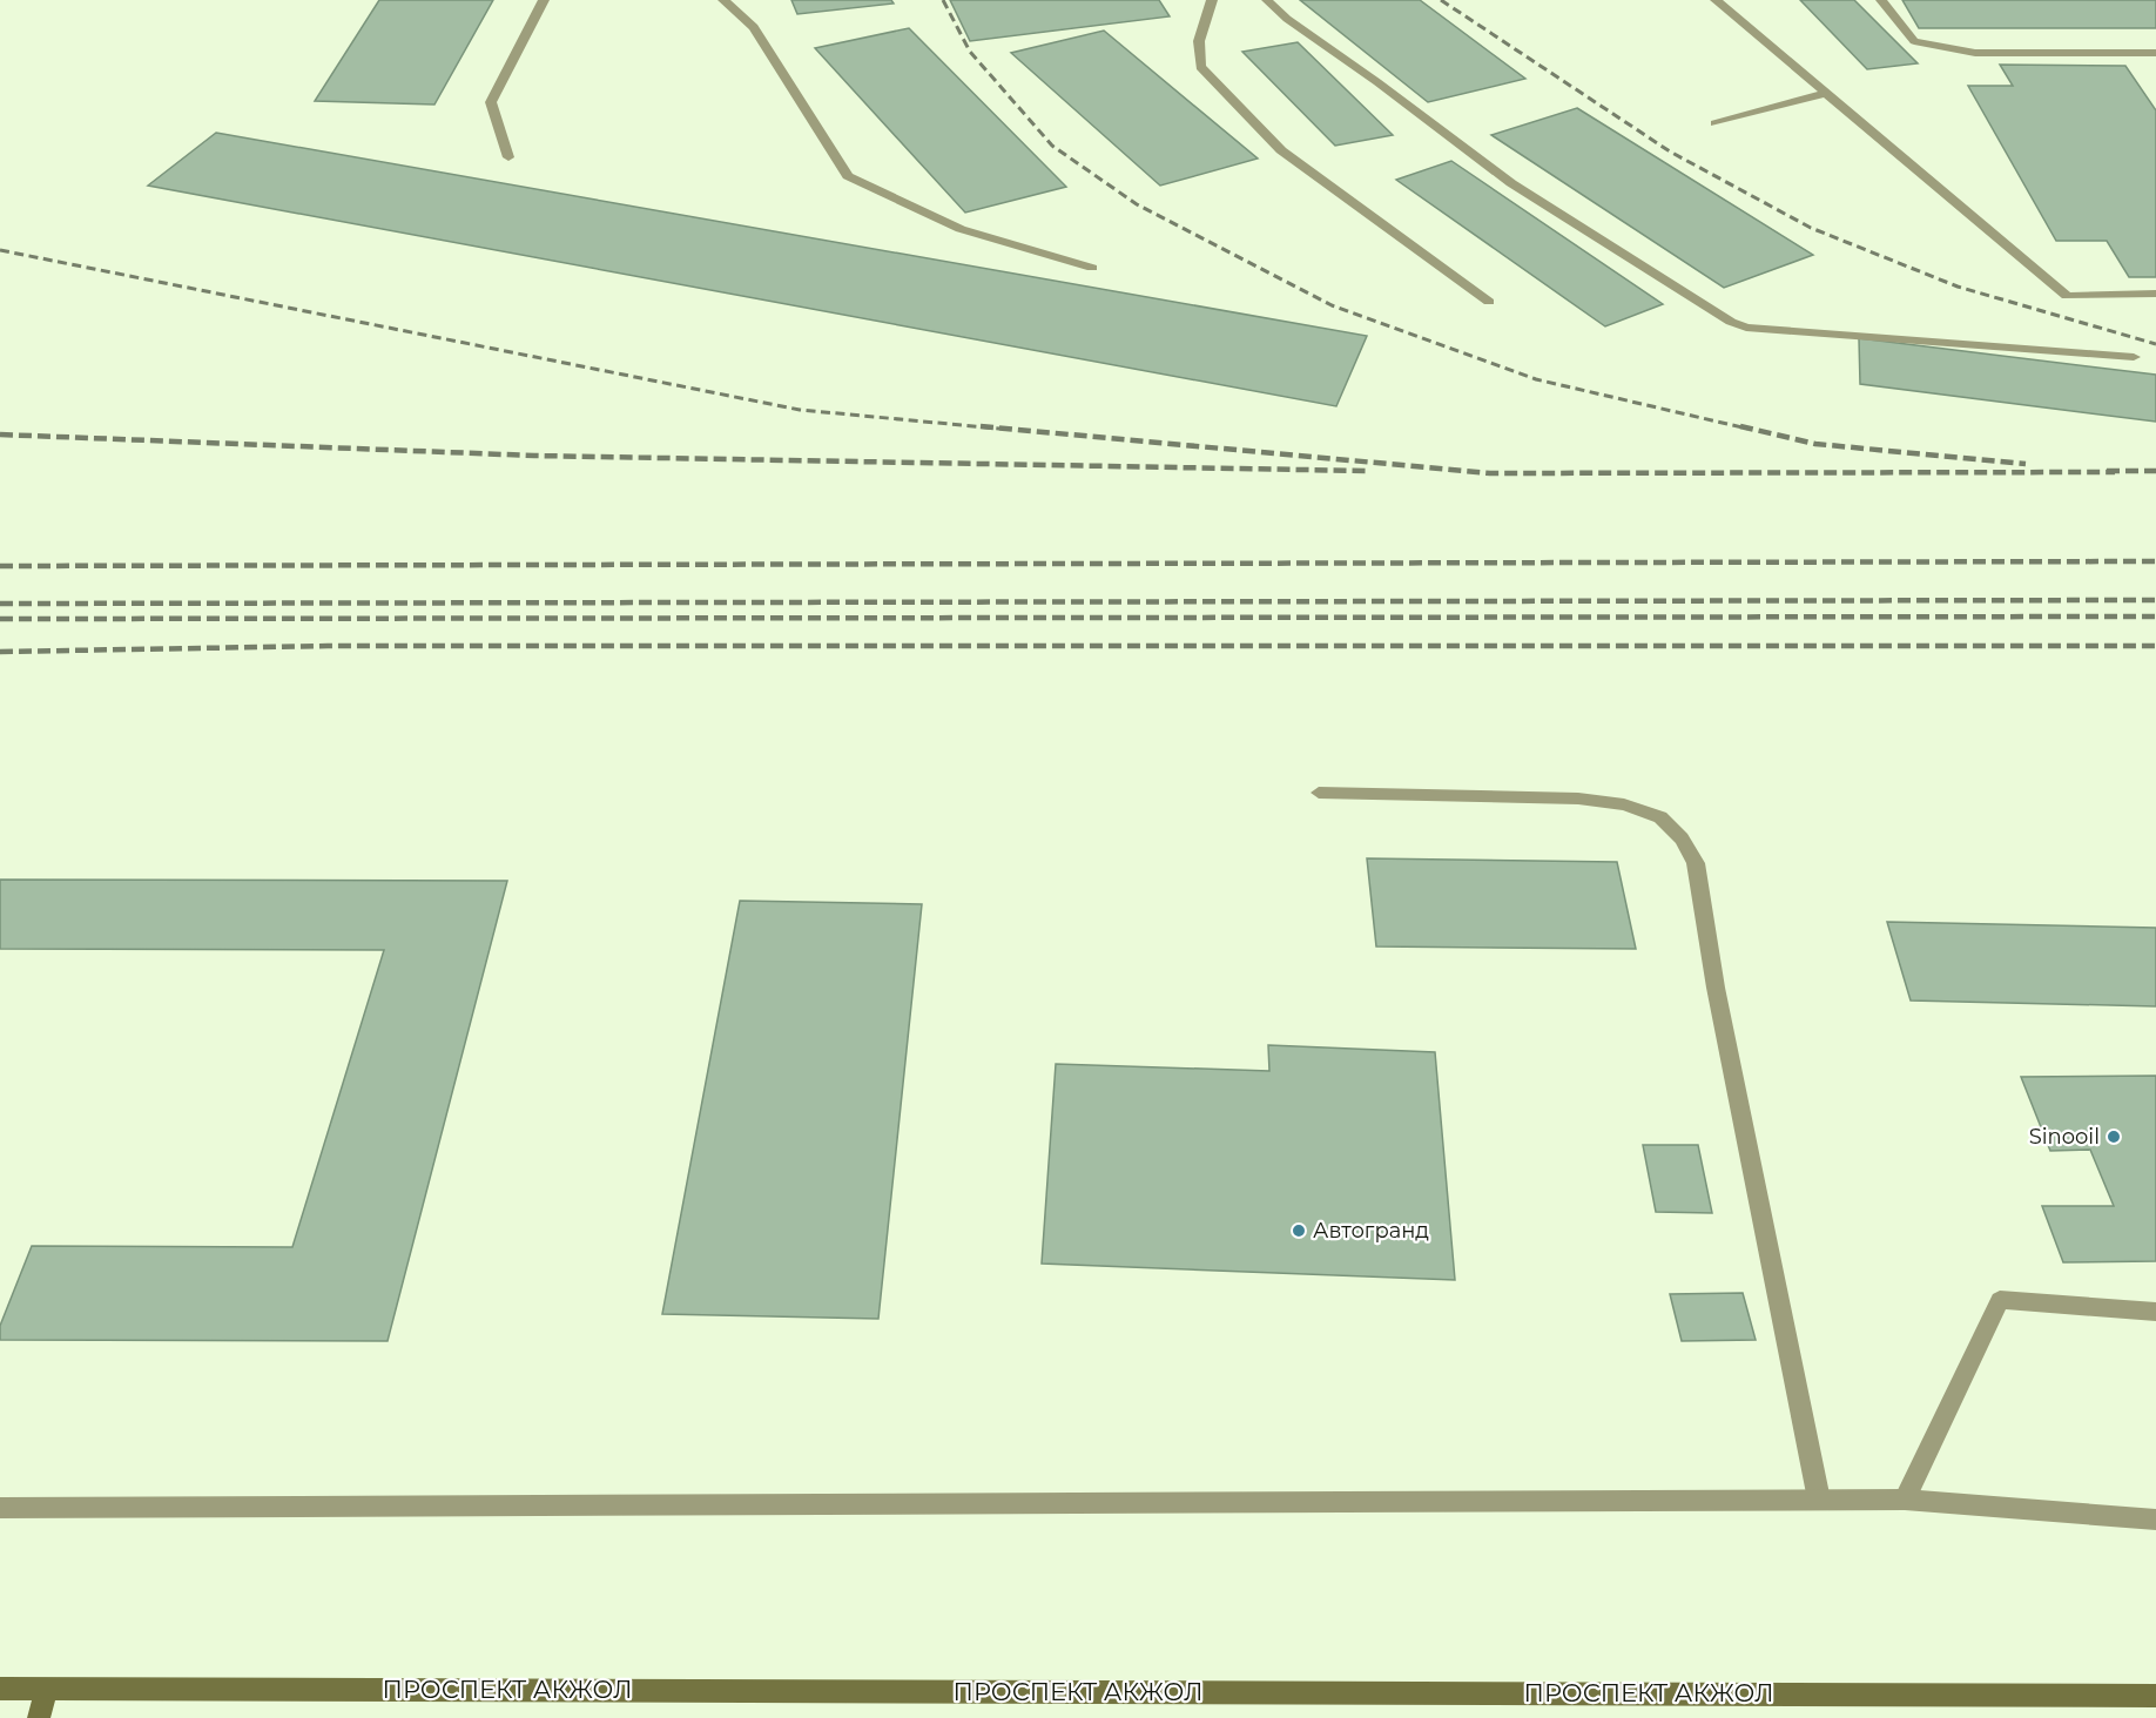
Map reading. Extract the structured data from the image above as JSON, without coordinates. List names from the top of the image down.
{
  "streets": {
    "main road": ["ПРОСПЕКТ АКЖОЛ"]
  },
  "places": ["Sinooil", "Автогранд"]
}
